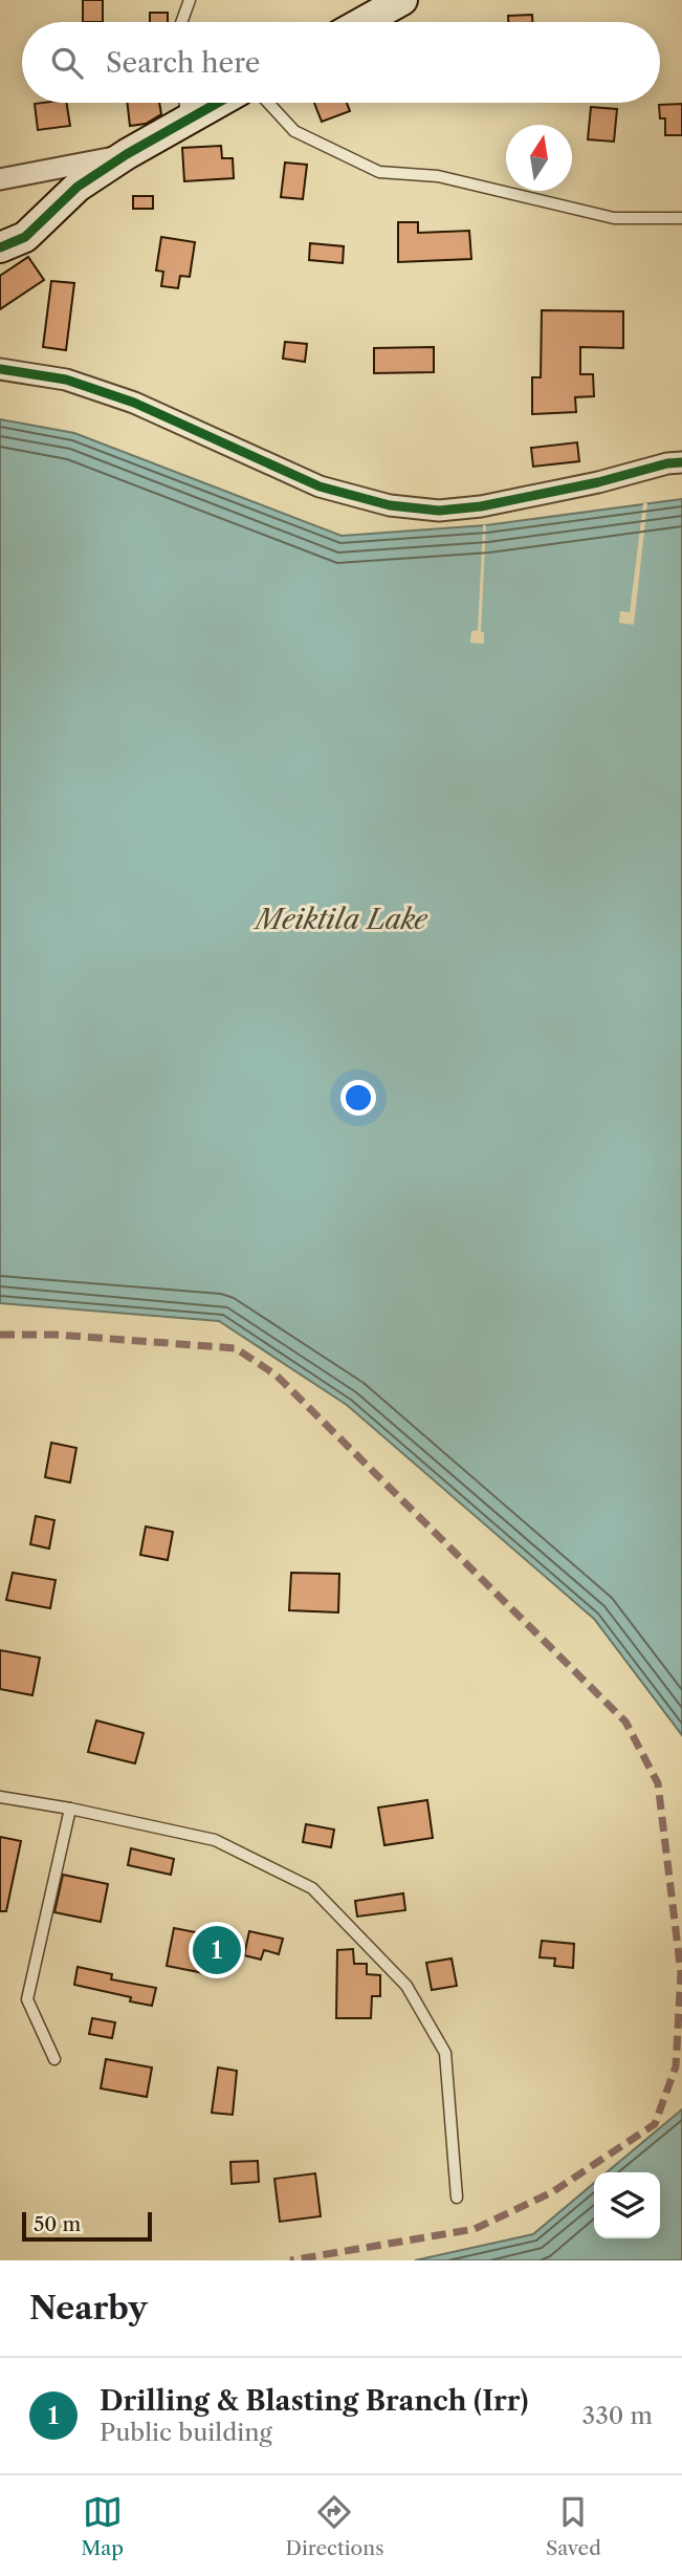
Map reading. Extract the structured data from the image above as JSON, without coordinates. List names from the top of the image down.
{
  "water": ["Meiktila Lake"],
  "scale_bar": "50 m",
  "north": "top",
  "page": {
    "search": "Search here",
    "pins": "1",
    "scale": "50 m",
    "heading": "Nearby",
    "list": [
      {
        "mark": "1",
        "name": "Drilling & Blasting Branch (Irr)",
        "note": "Public building",
        "value": "330 m"
      }
    ],
    "nav": ["Map", "Directions", "Saved"]
  }
}
